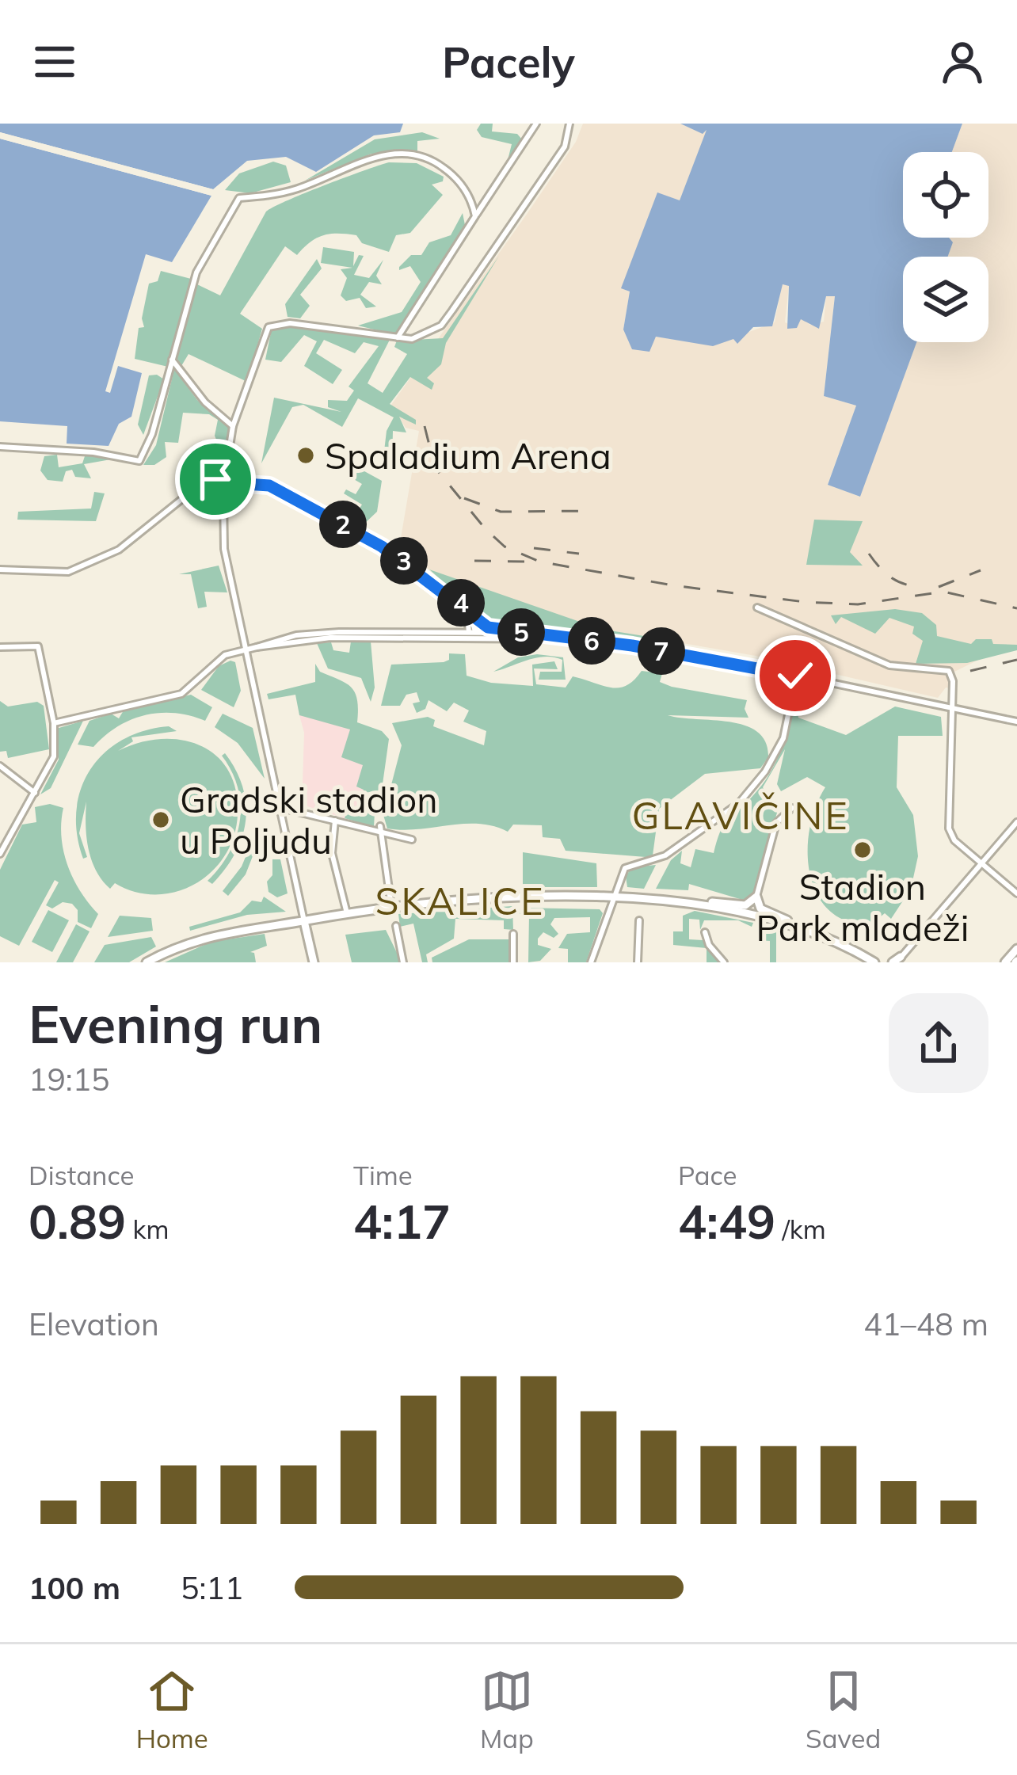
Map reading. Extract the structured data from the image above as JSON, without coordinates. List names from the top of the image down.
{
  "districts": ["GLAVIČINE", "SKALICE"],
  "places": ["Spaladium Arena", "Gradski stadion u Poljudu", "Stadion Park mladeži"],
  "page": {
    "header": "Pacely",
    "pins": [
      "2",
      "3",
      "4",
      "5",
      "6",
      "7"
    ],
    "heading": ["Evening run", "19:15"],
    "stats": [
      ["Distance", "0.89 km"],
      ["Time", "4:17"],
      ["Pace", "4:49 /km"]
    ],
    "chart": ["Elevation", "41–48 m"],
    "list": [
      {
        "name": "100 m",
        "note": "5:11"
      }
    ],
    "tabs": ["Home", "Map", "Saved"]
  }
}
